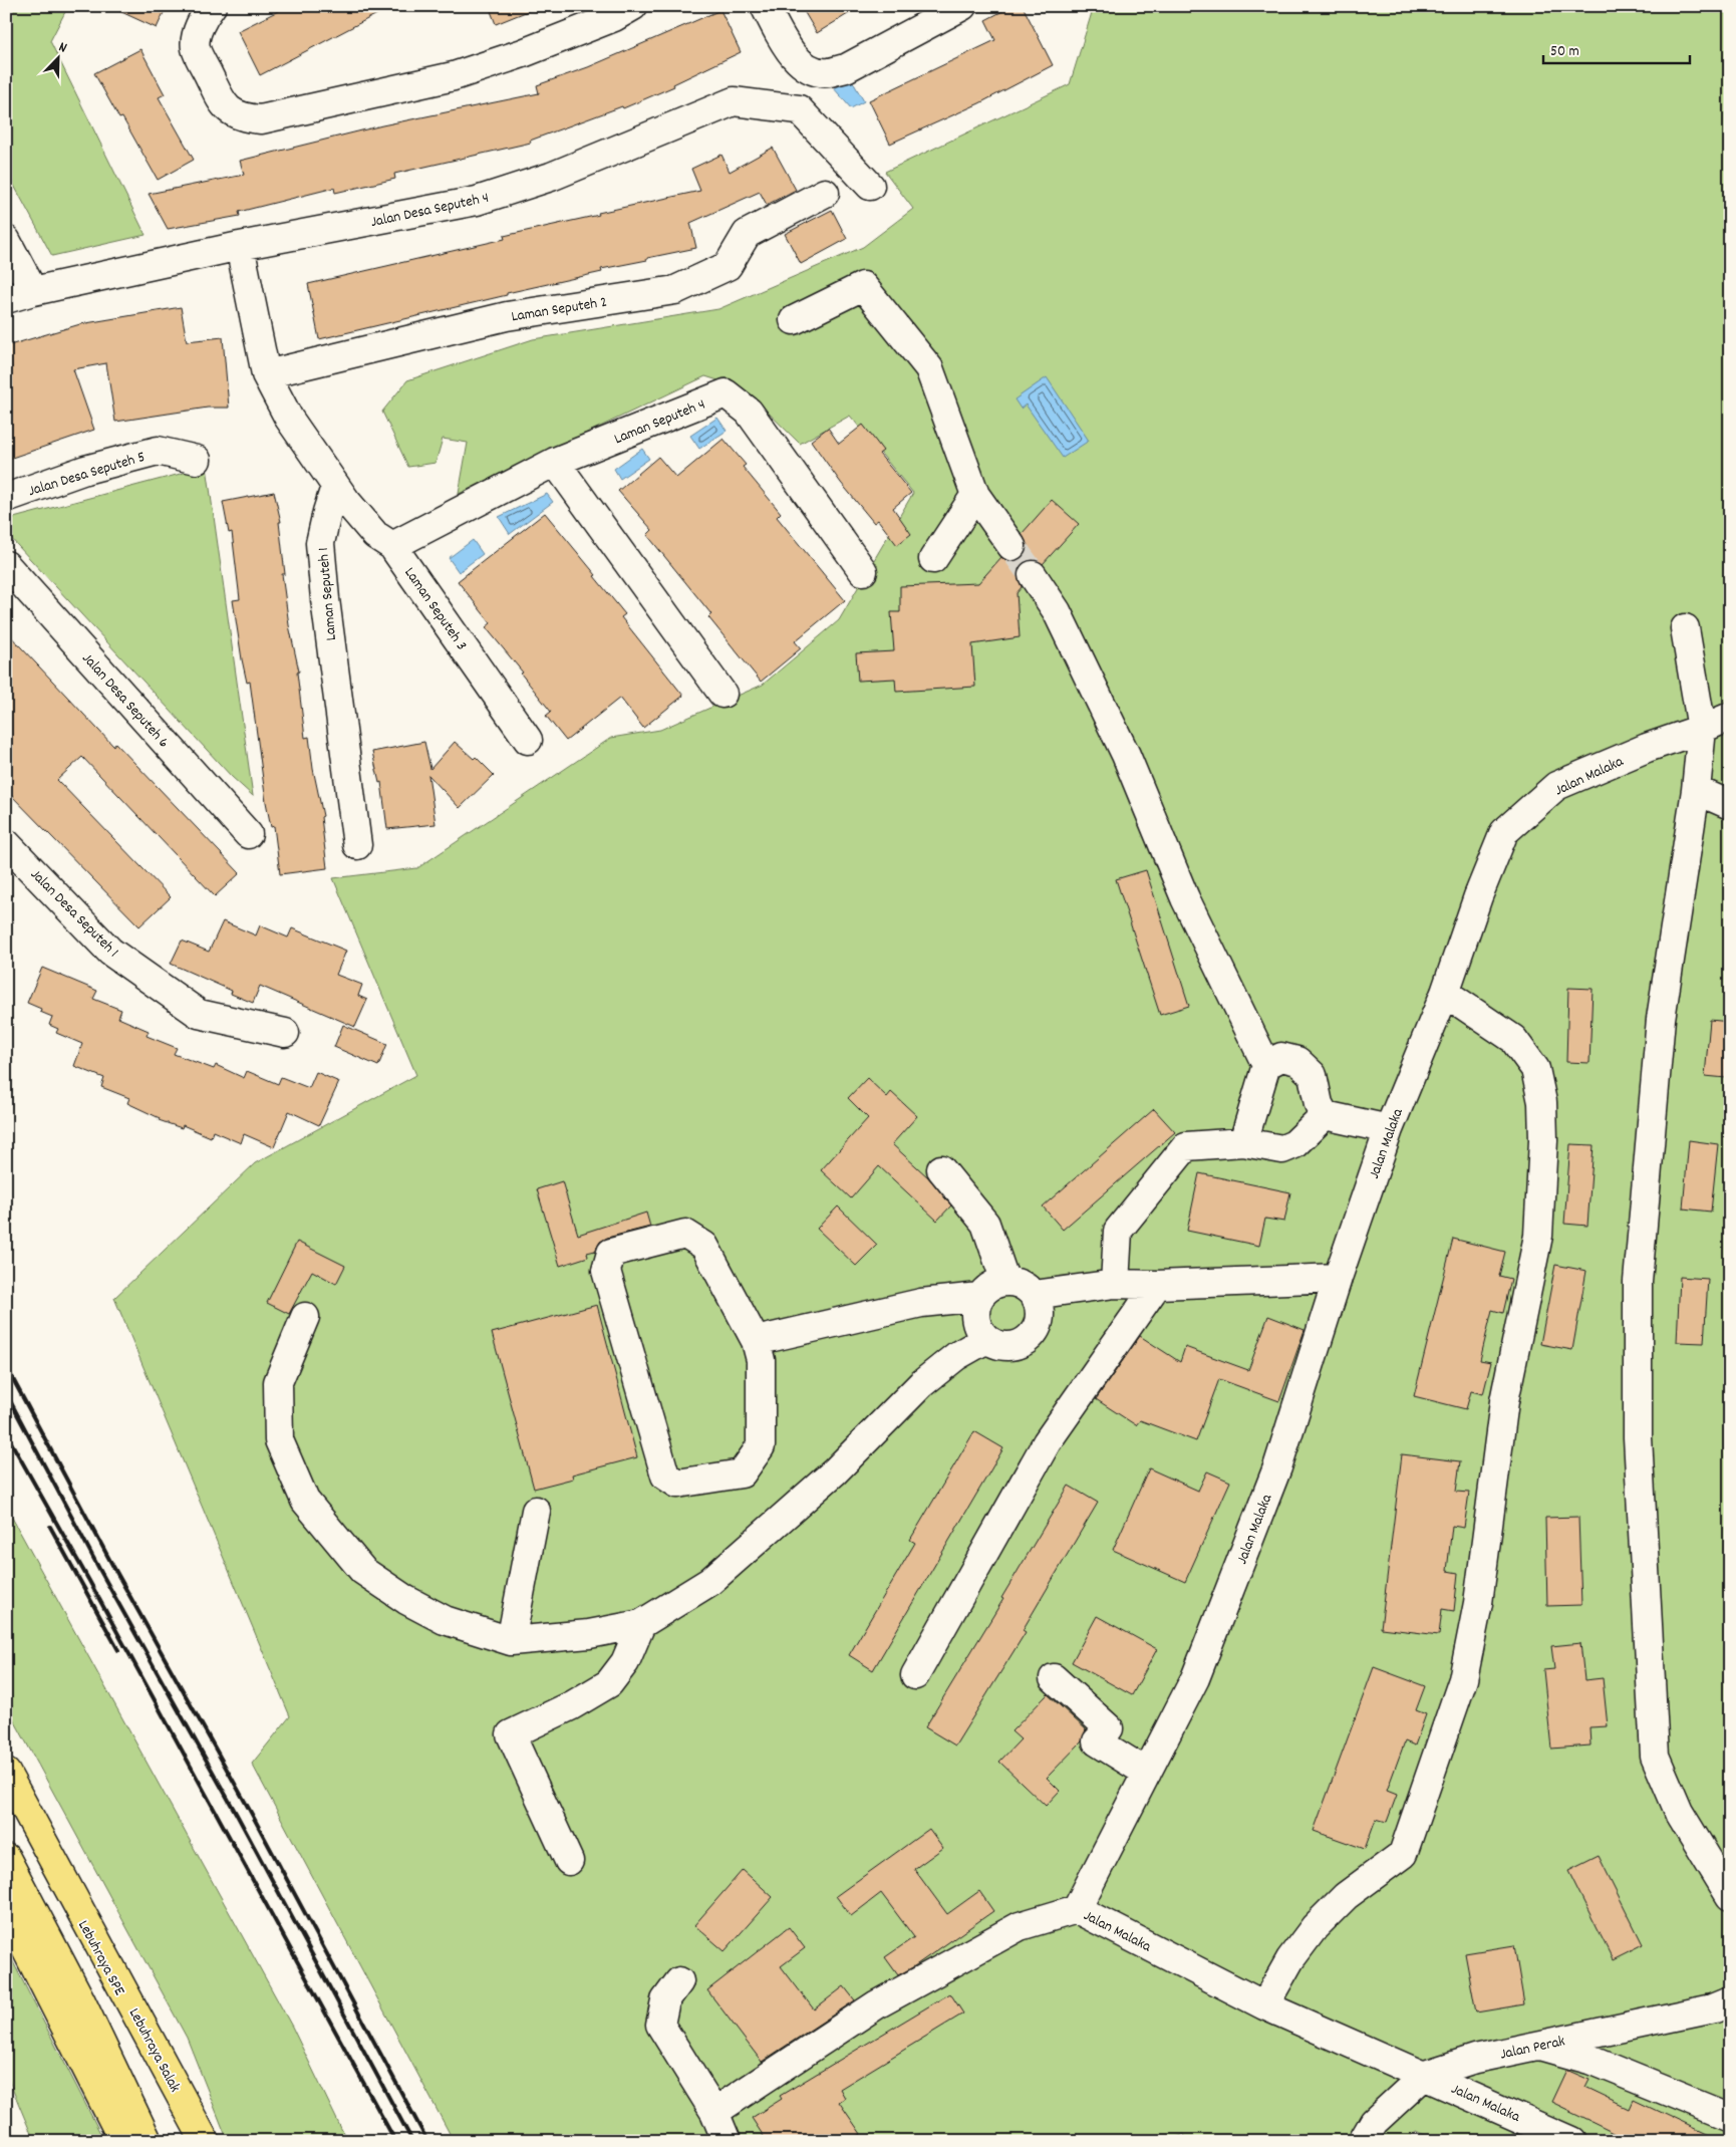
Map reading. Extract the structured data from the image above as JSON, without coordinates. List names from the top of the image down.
{
  "streets": {
    "highway": ["Lebuhraya SPE", "Lebuhraya Salak"],
    "street": [
      "Jalan Desa Seputeh 4",
      "Laman Seputeh 2",
      "Laman Seputeh 4",
      "Jalan Desa Seputeh 5",
      "Laman Seputeh 1",
      "Laman Seputeh 3",
      "Jalan Desa Seputeh 6",
      "Jalan Malaka",
      "Jalan Desa Seputeh 1",
      "Jalan Perak"
    ]
  },
  "crossings": [
    ["Laman Seputeh 4", "Laman Seputeh 3"],
    ["Laman Seputeh 1", "Laman Seputeh 3"],
    ["Jalan Malaka", "Jalan Perak"],
    ["Lebuhraya SPE", "Lebuhraya Salak"]
  ],
  "scale_bar": "50 m",
  "north": "top right"
}
